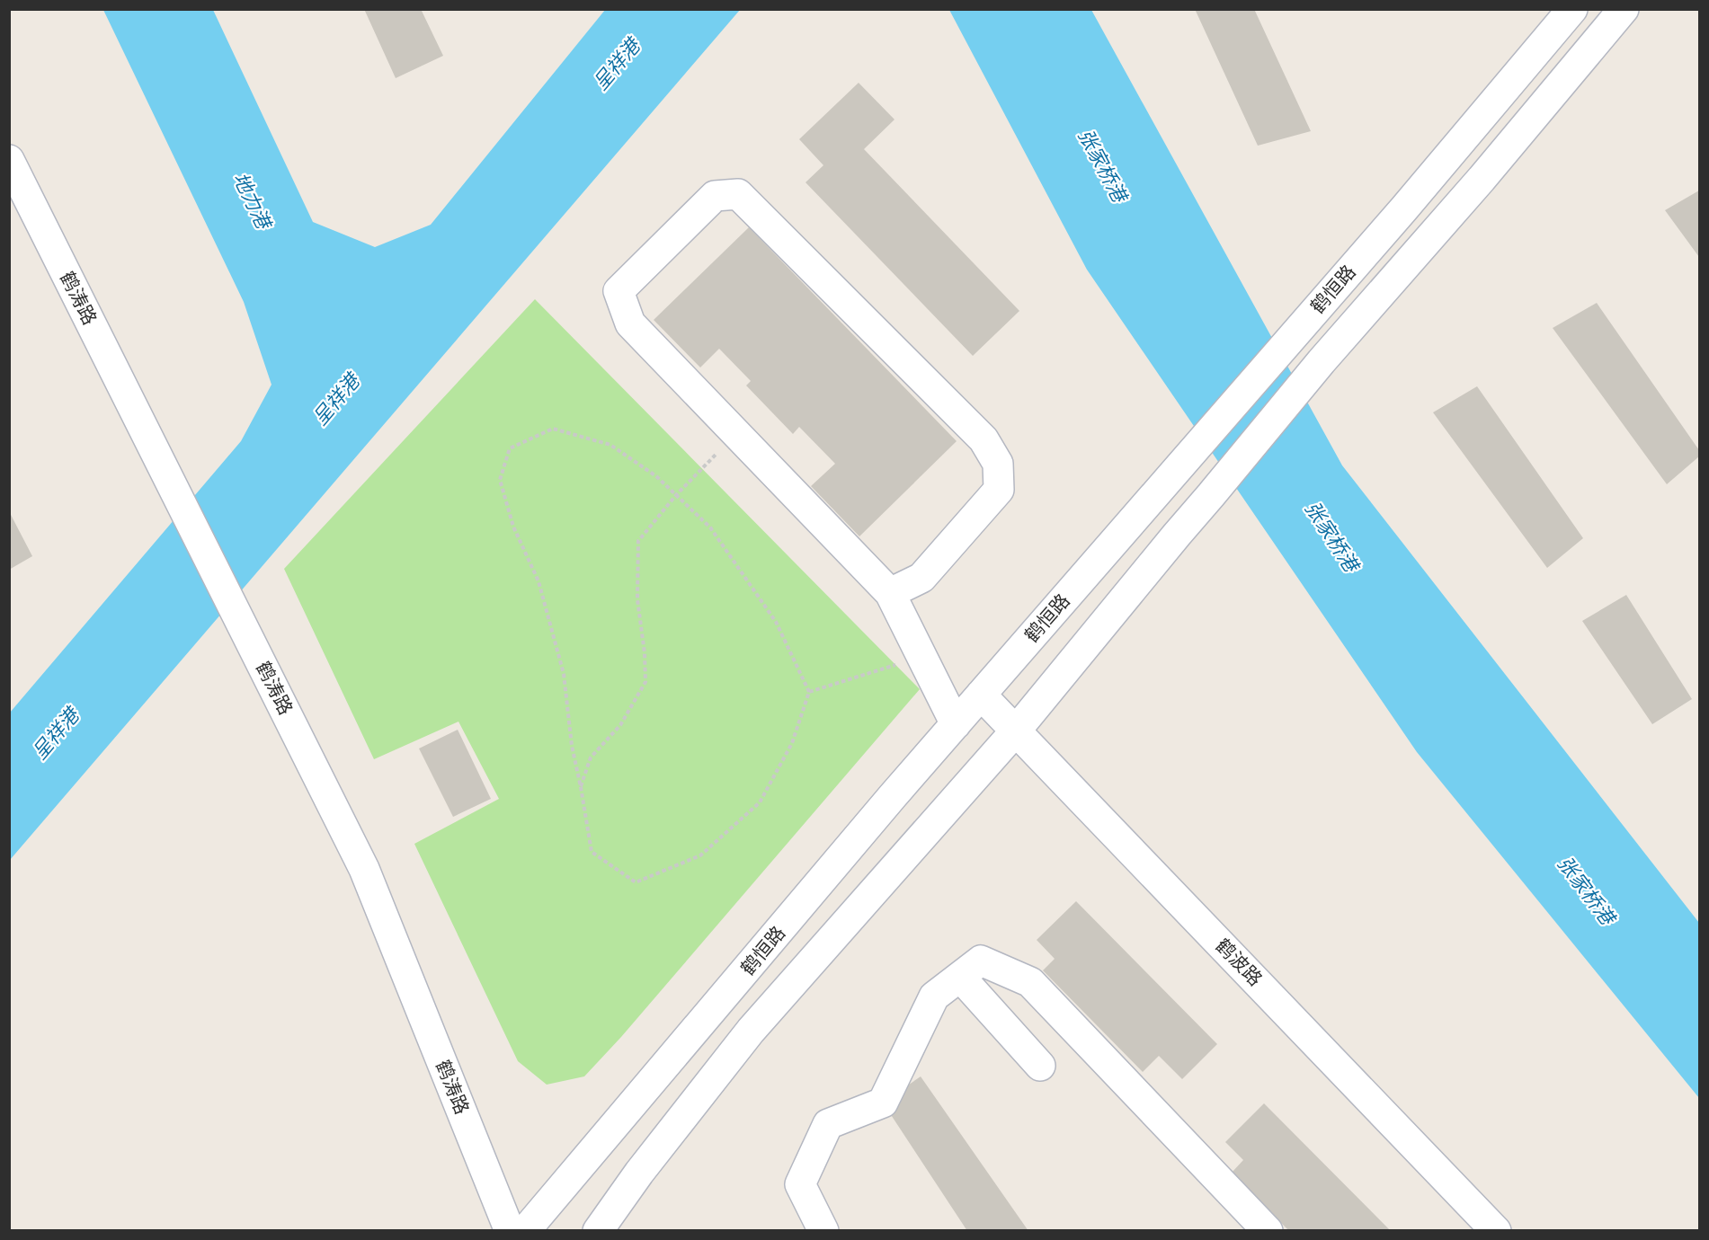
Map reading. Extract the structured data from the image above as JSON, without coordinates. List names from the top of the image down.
{
  "streets": {
    "street": ["鹤恒路", "鹤涛路", "鹤波路"]
  },
  "crossings": [
    ["鹤恒路", "鹤波路"]
  ],
  "water": ["呈祥港", "张家桥港", "地力港"]
}
